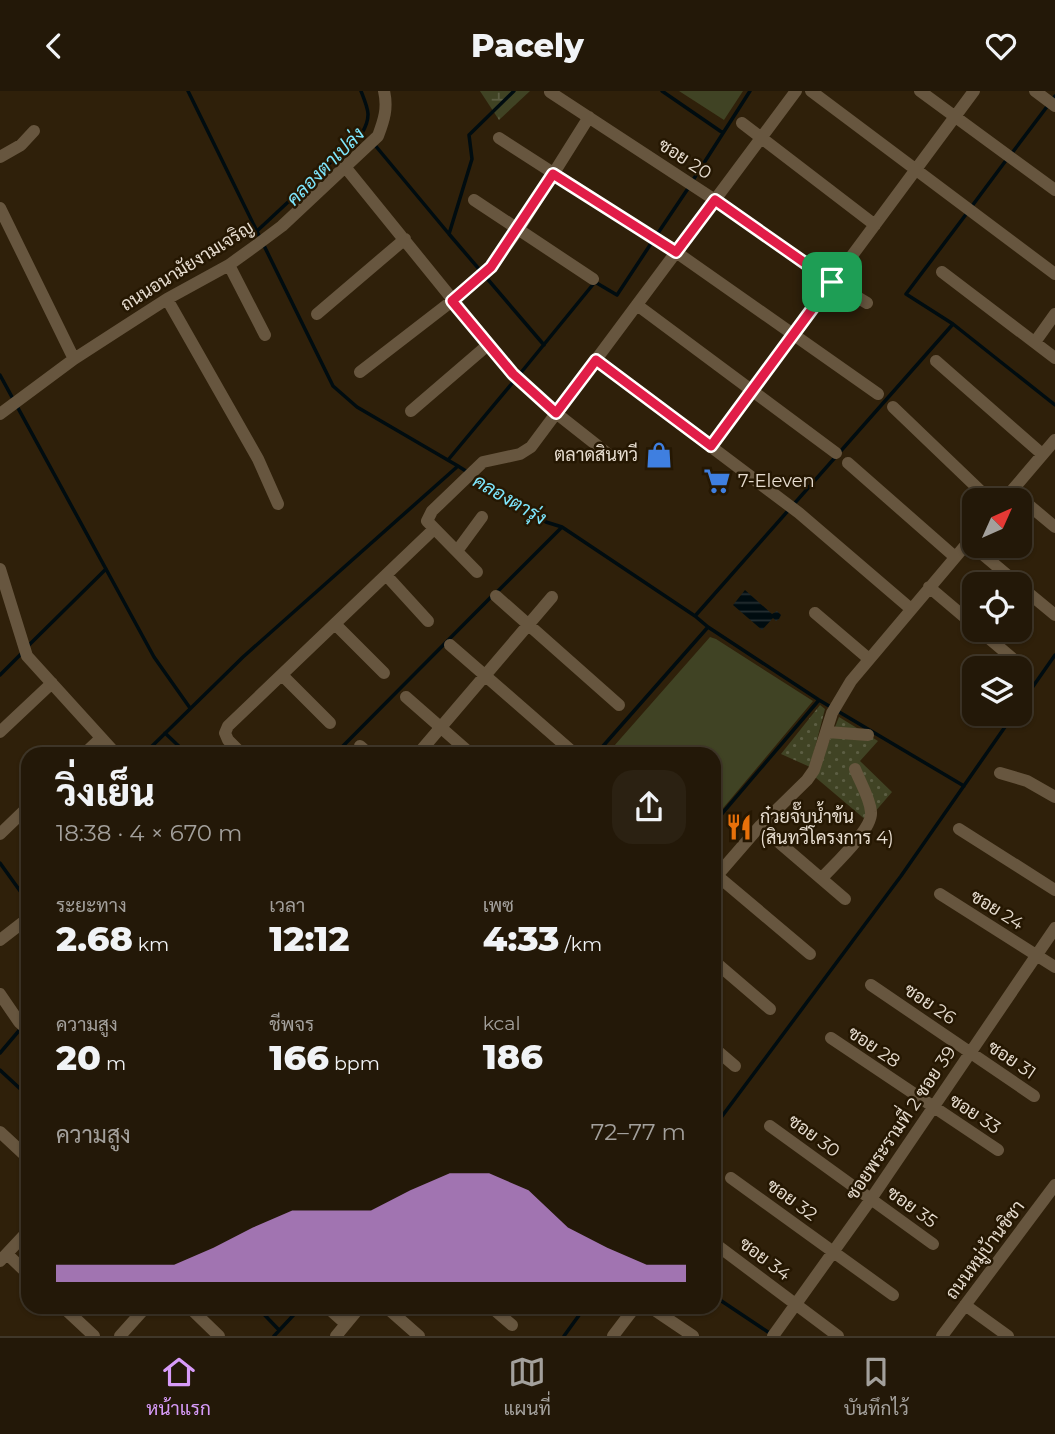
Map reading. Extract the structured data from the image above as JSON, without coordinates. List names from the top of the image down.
{
  "streets": {
    "street": [
      "ซอย 20",
      "ถนนอนามัยงามเจริญ",
      "ซอย 24",
      "ซอย 26",
      "ซอย 28",
      "ซอย 31",
      "ซอย 33",
      "ซอยพระรามที่ 2 ซอย 39",
      "ซอย 30",
      "ซอย 32",
      "ซอย 35",
      "ถนนหมู่บ้านชิชา",
      "ซอย 34"
    ]
  },
  "crossings": [
    ["ซอย 24", "ซอยพระรามที่ 2 ซอย 39"],
    ["ซอย 26", "ซอย 31"],
    ["ซอย 26", "ซอยพระรามที่ 2 ซอย 39"],
    ["ซอย 28", "ซอย 33"],
    ["ซอย 28", "ซอยพระรามที่ 2 ซอย 39"],
    ["ซอย 31", "ซอยพระรามที่ 2 ซอย 39"],
    ["ซอย 33", "ซอยพระรามที่ 2 ซอย 39"],
    ["ซอยพระรามที่ 2 ซอย 39", "ซอย 30"],
    ["ซอยพระรามที่ 2 ซอย 39", "ซอย 32"],
    ["ซอยพระรามที่ 2 ซอย 39", "ซอย 35"],
    ["ซอยพระรามที่ 2 ซอย 39", "ซอย 34"],
    ["ซอย 30", "ซอย 35"]
  ],
  "water": ["คลองตาเปล่ง", "คลองตารุ่ง"],
  "places": {
    "shop": ["ตลาดสินทวี"],
    "supermarket": ["7-Eleven"],
    "restaurant": ["ก๋วยจั๊บน้ำข้น (สินทวีโครงการ 4)"]
  },
  "north": "top right",
  "page": {
    "header": "Pacely",
    "heading": ["วิ่งเย็น", "18:38 · 4 × 670 m"],
    "stats": [
      ["ระยะทาง", "2.68 km"],
      ["เวลา", "12:12"],
      ["เพซ", "4:33 /km"],
      ["ความสูง", "20 m"],
      ["ชีพจร", "166 bpm"],
      ["kcal", "186"]
    ],
    "chart": ["ความสูง", "72–77 m"],
    "tabs": ["หน้าแรก", "แผนที่", "บันทึกไว้"]
  }
}
